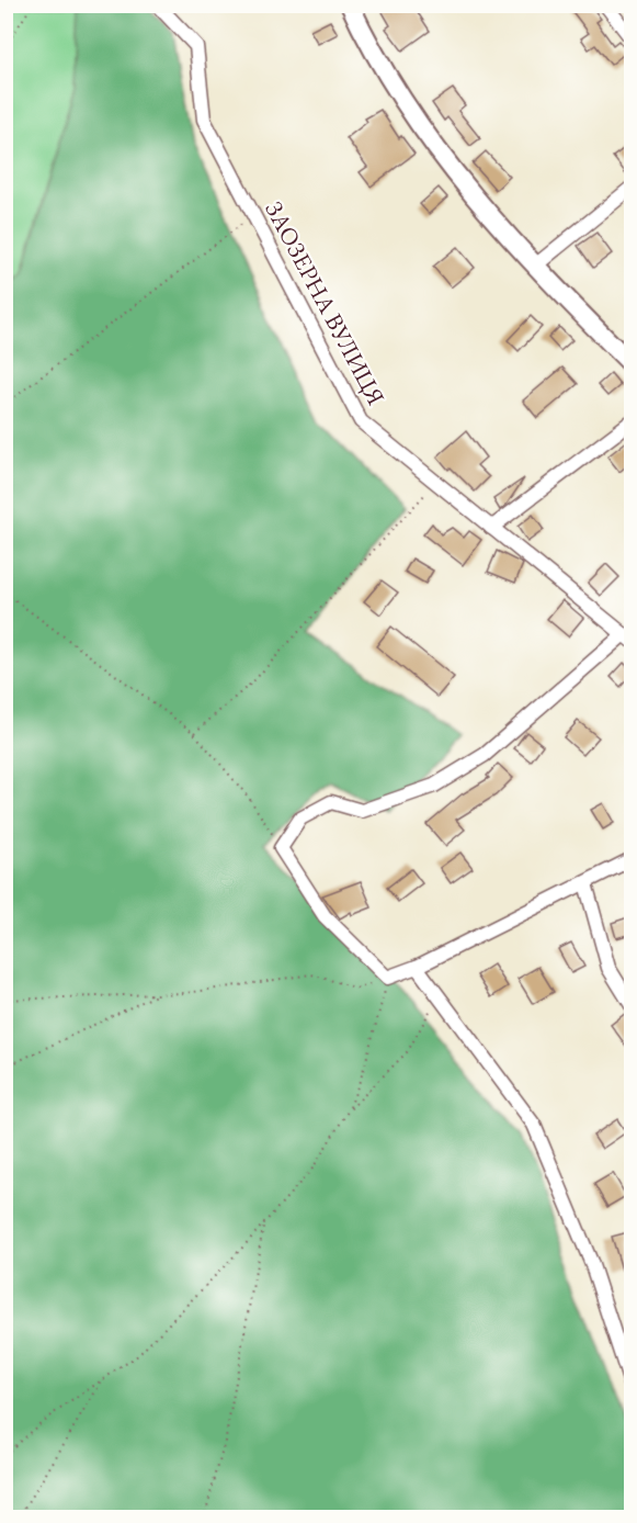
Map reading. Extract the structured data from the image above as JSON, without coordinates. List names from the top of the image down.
{
  "streets": {
    "street": ["ЗАОЗЕРНА ВУЛИЦЯ"]
  }
}
